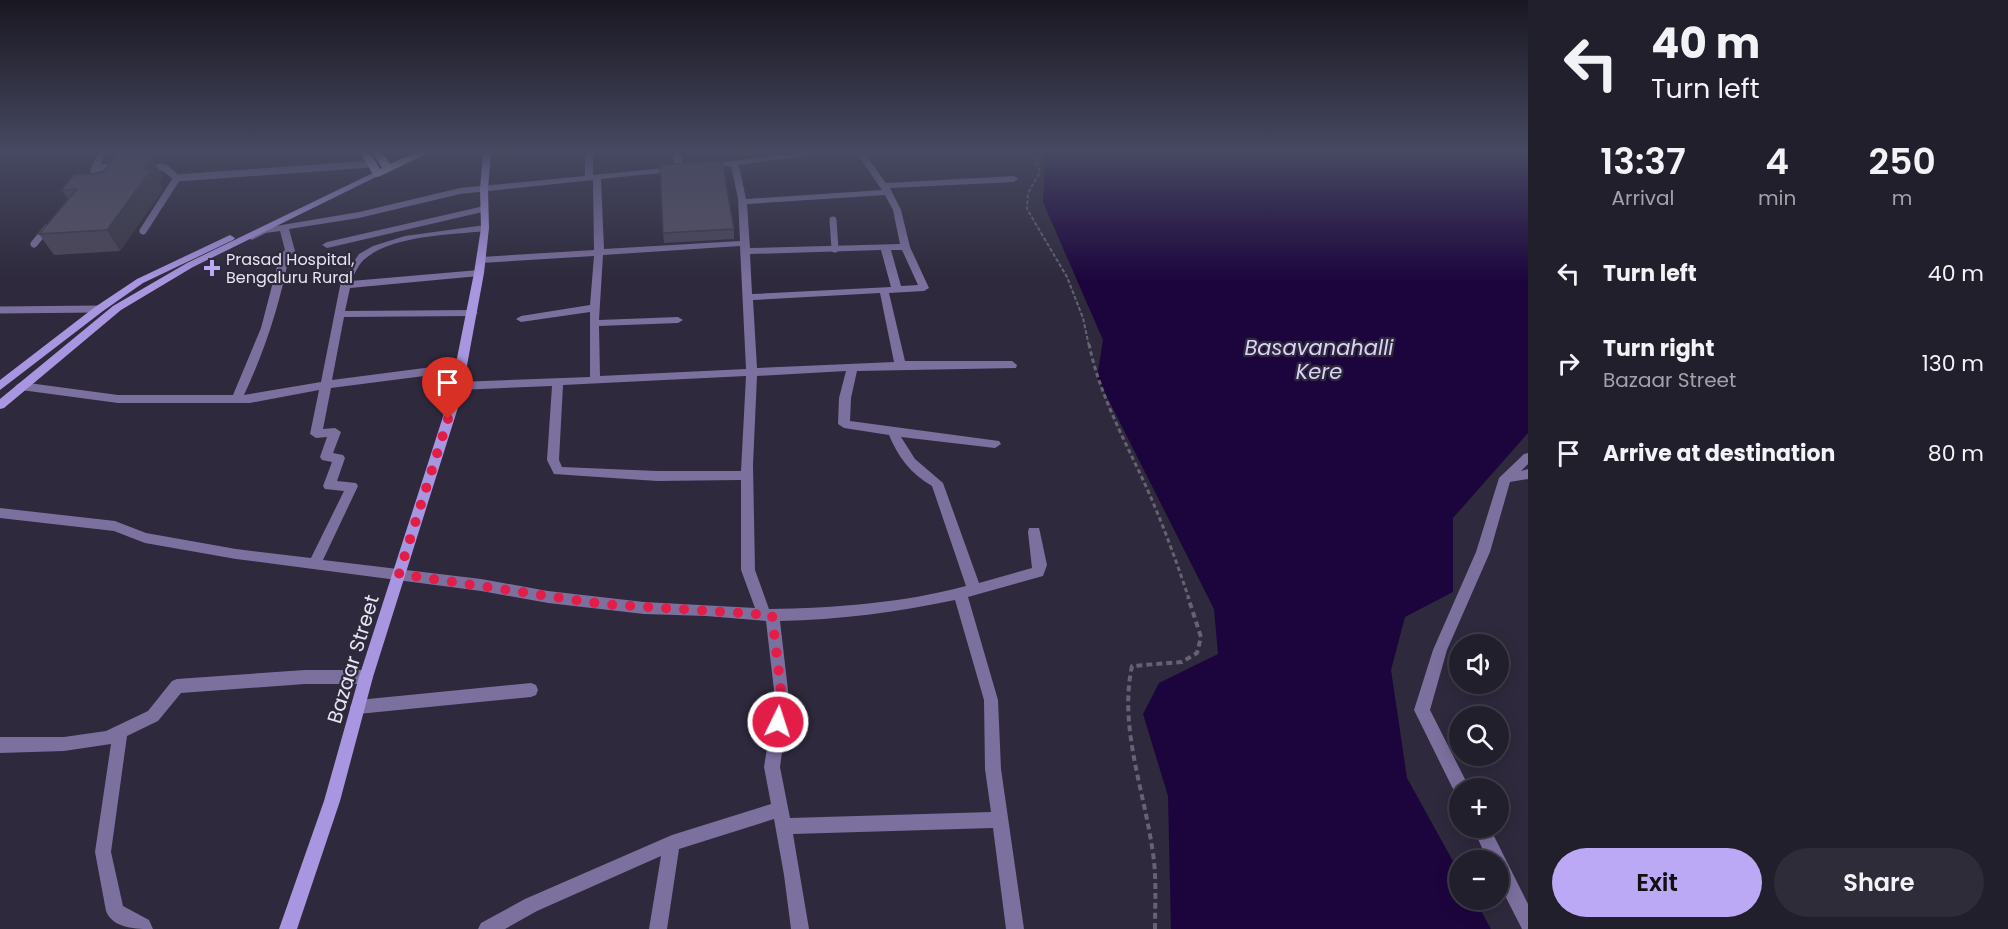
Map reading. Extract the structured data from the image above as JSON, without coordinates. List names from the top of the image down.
{
  "streets": {
    "main road": ["Bazaar Street"]
  },
  "water": ["Basavanahalli Kere"],
  "places": {
    "health": ["Prasad Hospital, Bengaluru Rural"]
  },
  "page": {
    "turn": ["40 m", "Turn left"],
    "eta": [
      "13:37",
      "Arrival",
      "4",
      "min",
      "250",
      "m"
    ],
    "list": [
      {
        "name": "Turn left",
        "value": "40 m"
      },
      {
        "name": "Turn right",
        "note": "Bazaar Street",
        "value": "130 m"
      },
      {
        "name": "Arrive at destination",
        "value": "80 m"
      }
    ],
    "map_buttons": ["+", "−"],
    "buttons": ["Exit", "Share"]
  }
}
